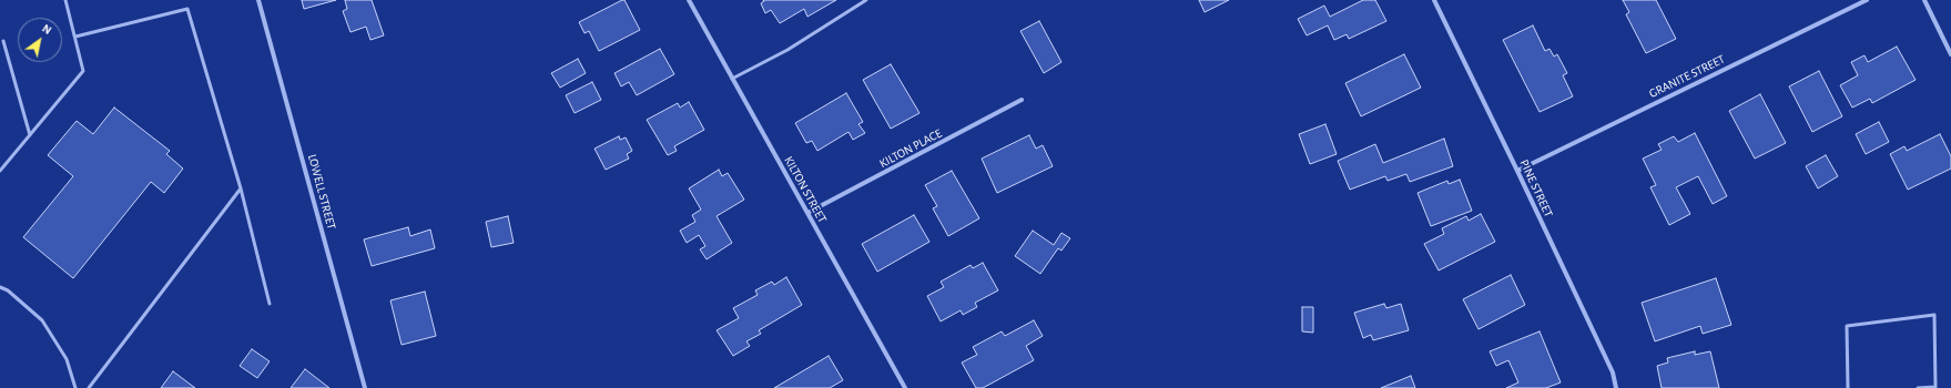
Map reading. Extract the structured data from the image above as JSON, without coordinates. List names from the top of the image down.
{
  "streets": {
    "street": [
      "GRANITE STREET",
      "KILTON PLACE",
      "PINE STREET",
      "KILTON STREET",
      "LOWELL STREET"
    ]
  },
  "crossings": [
    ["GRANITE STREET", "PINE STREET"],
    ["KILTON PLACE", "KILTON STREET"]
  ],
  "north": "top right"
}
